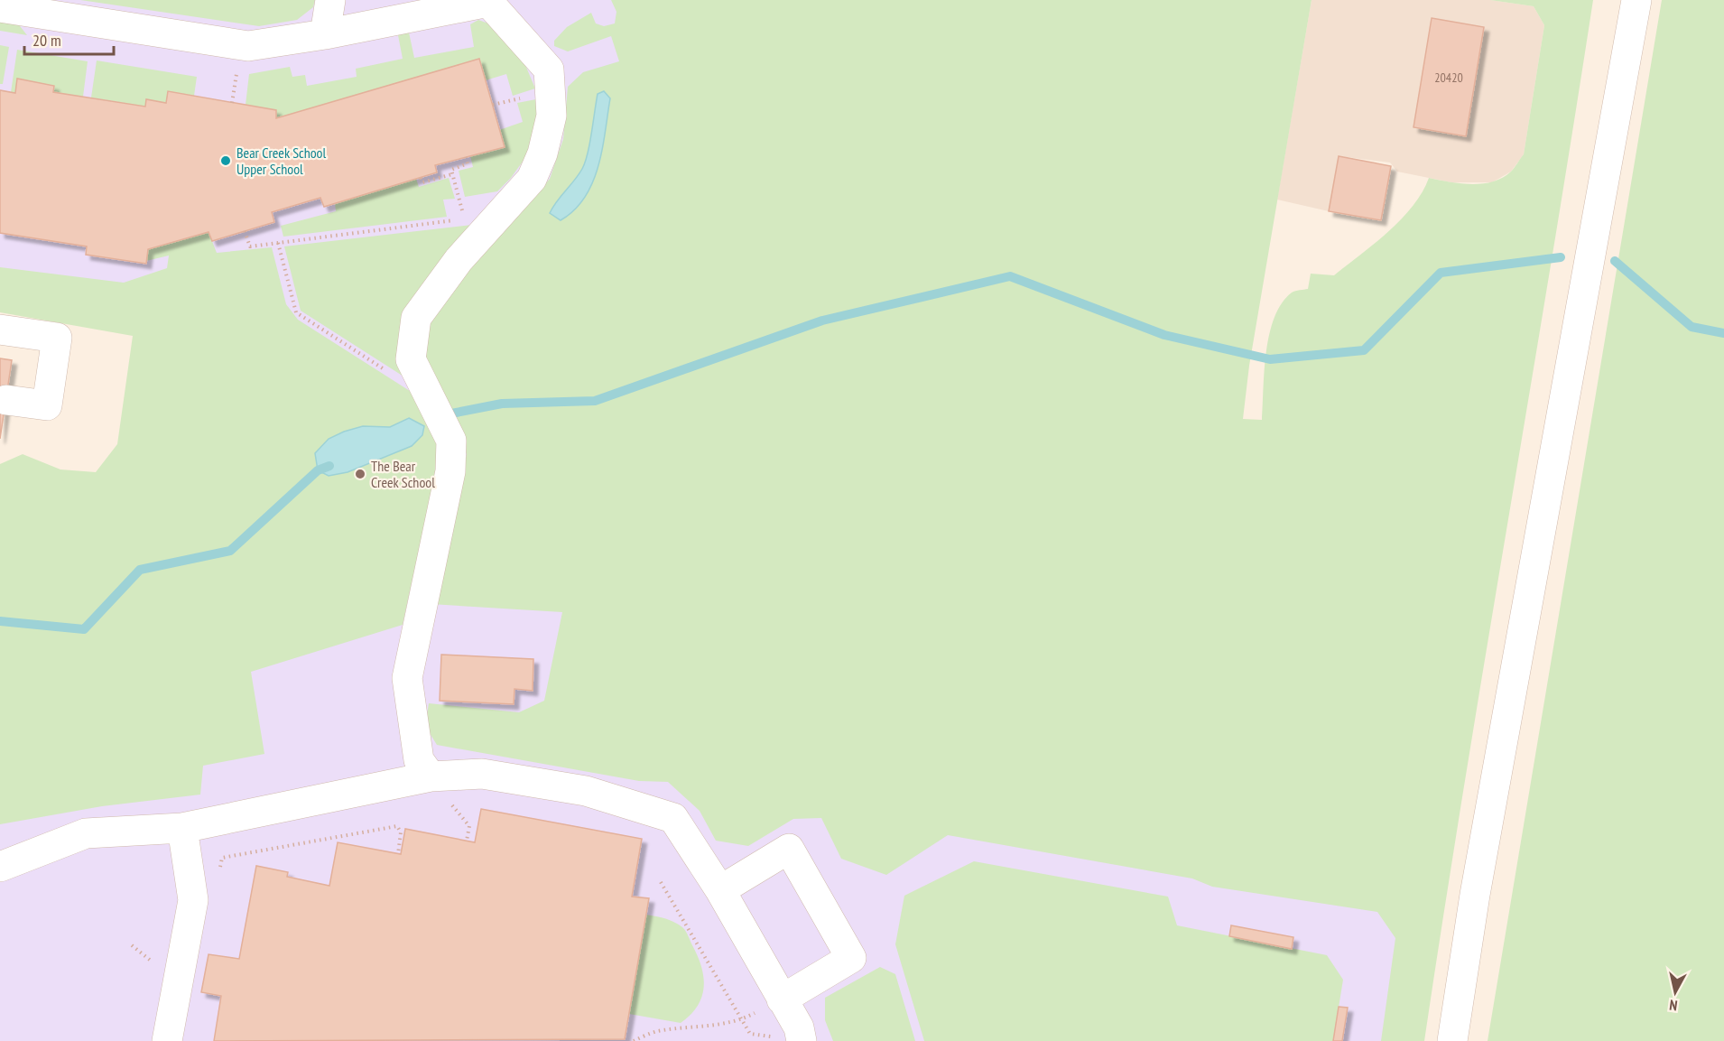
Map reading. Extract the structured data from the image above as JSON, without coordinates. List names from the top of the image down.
{
  "places": ["Bear Creek School Upper School", "The Bear Creek School"],
  "house_numbers": ["20420"],
  "scale_bar": "20 m",
  "north": "bottom"
}
